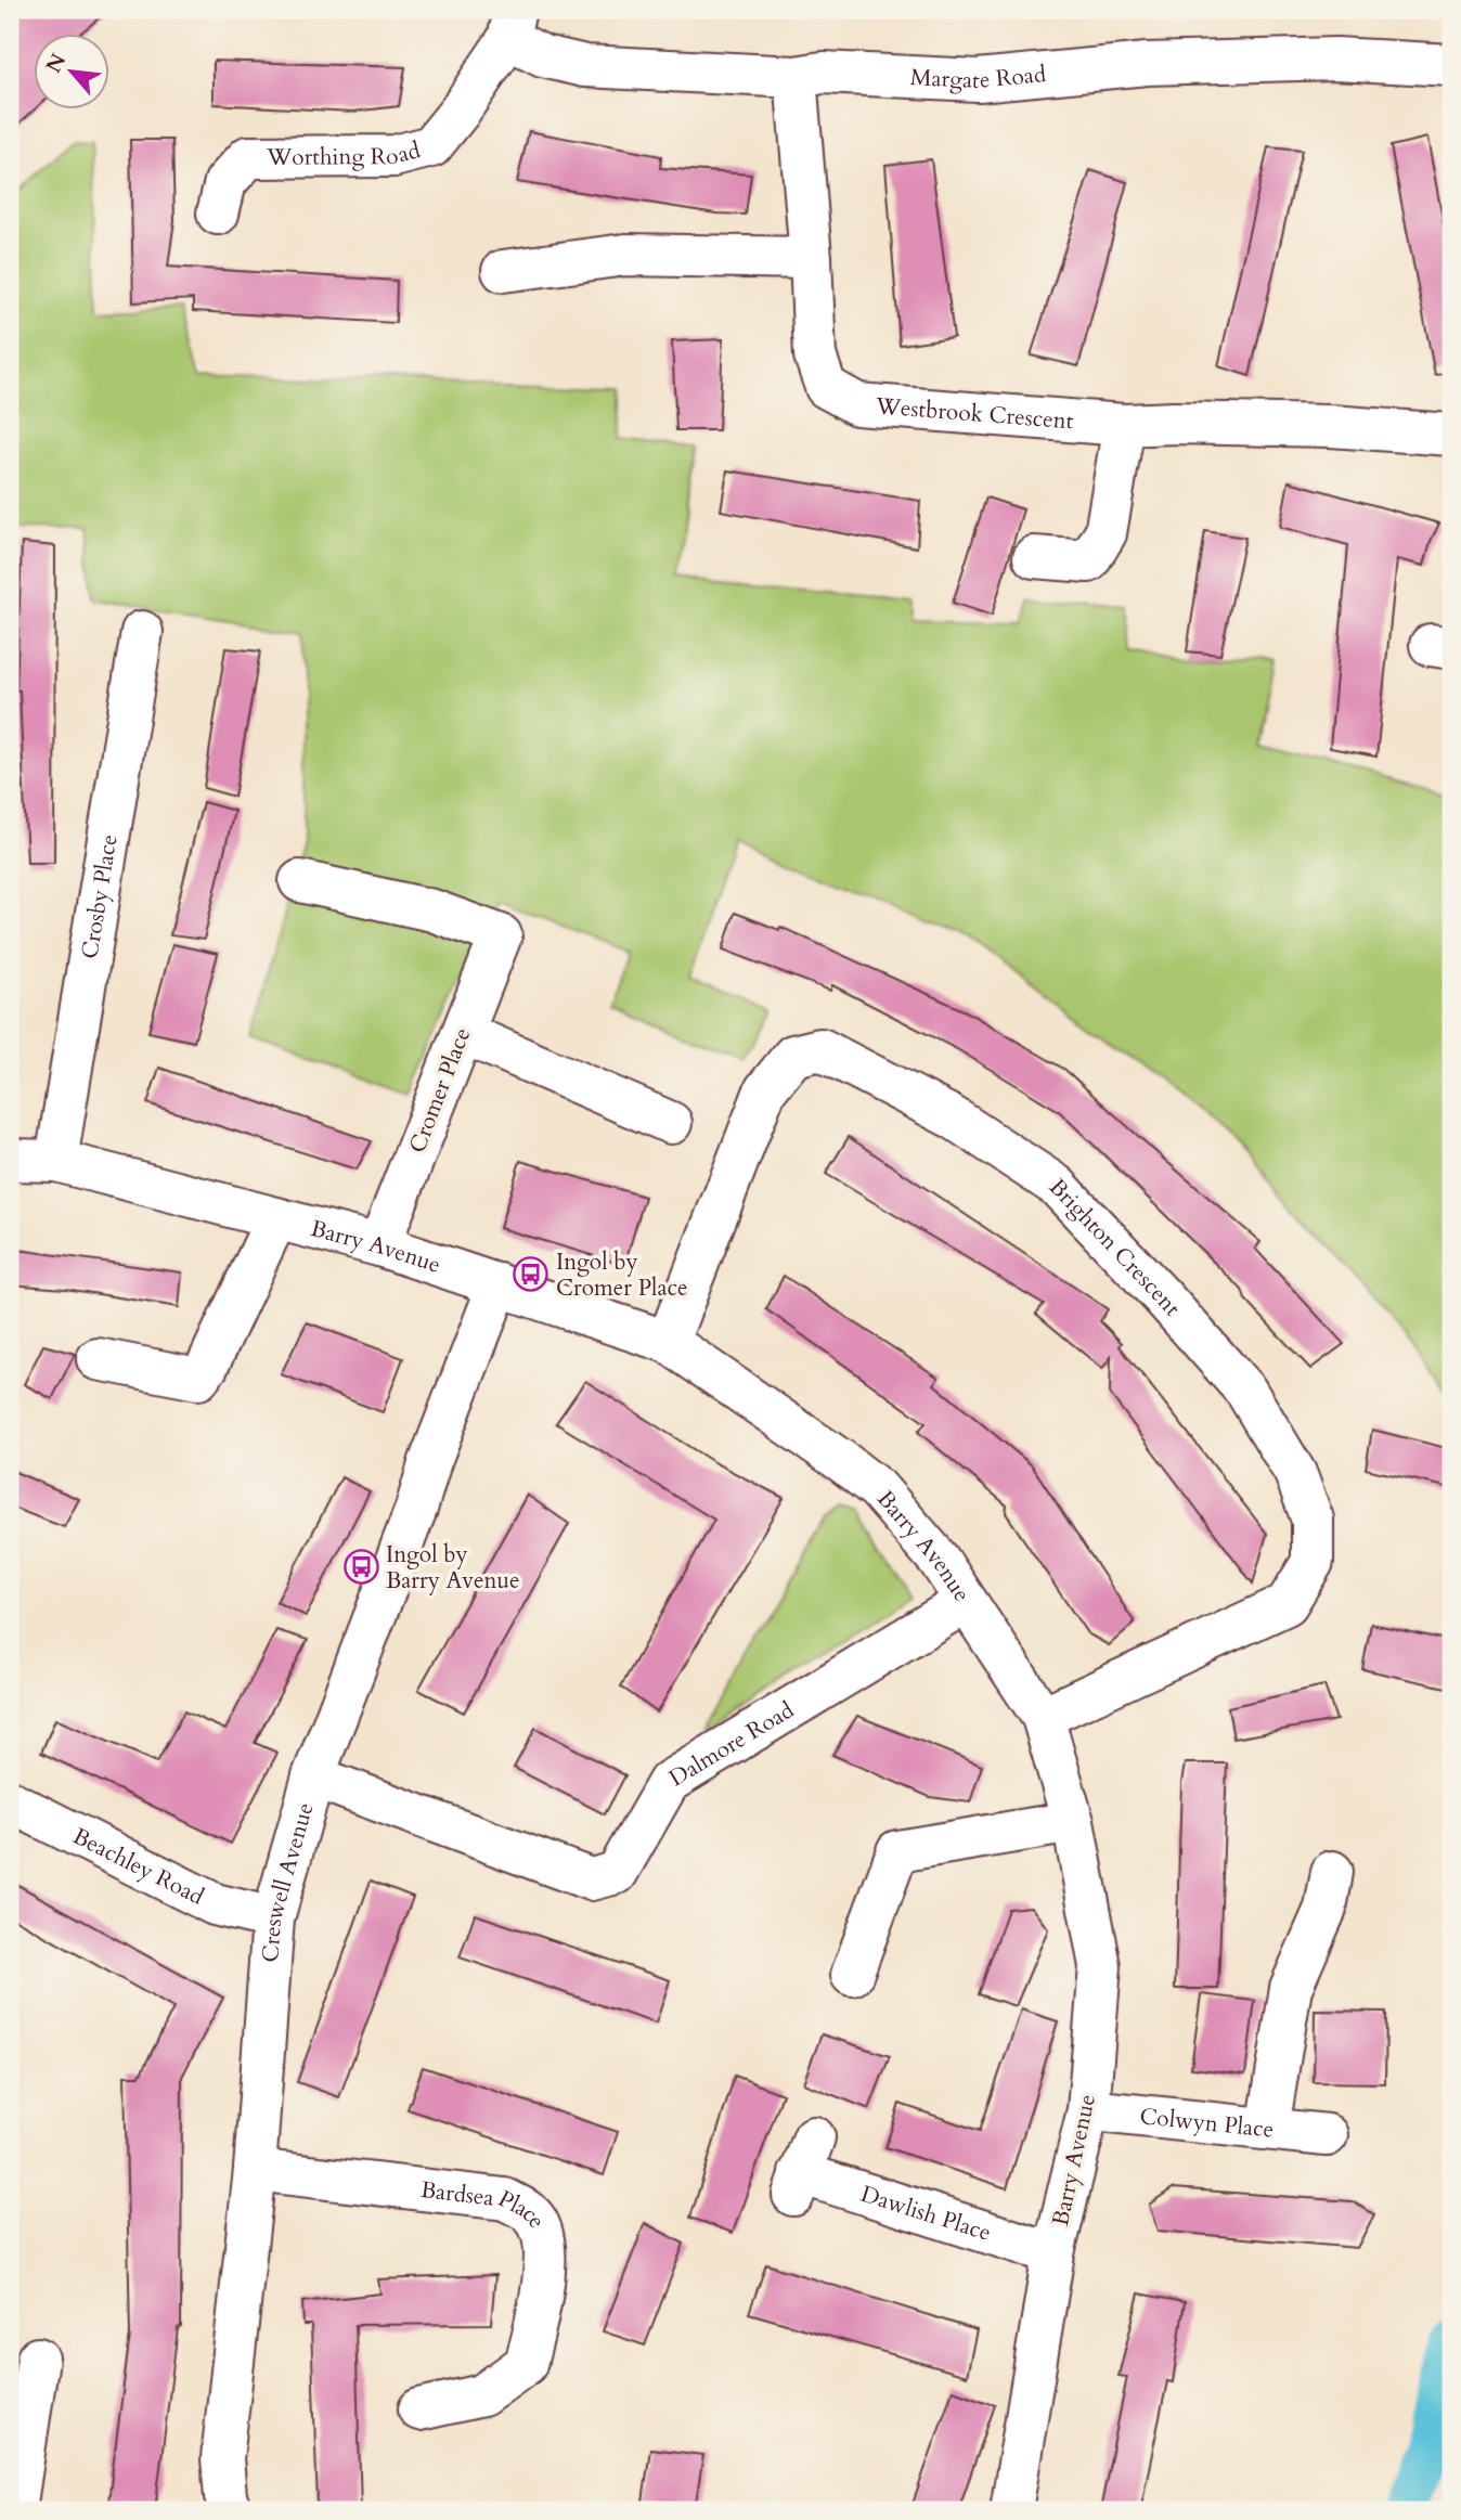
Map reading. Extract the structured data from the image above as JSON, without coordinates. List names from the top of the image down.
{
  "streets": {
    "street": [
      "Margate Road",
      "Worthing Road",
      "Westbrook Crescent",
      "Crosby Place",
      "Cromer Place",
      "Barry Avenue",
      "Brighton Crescent",
      "Dalmore Road",
      "Beachley Road",
      "Creswell Avenue",
      "Colwyn Place",
      "Bardsea Place",
      "Dawlish Place"
    ]
  },
  "crossings": [
    ["Margate Road", "Worthing Road"],
    ["Margate Road", "Westbrook Crescent"],
    ["Crosby Place", "Barry Avenue"],
    ["Cromer Place", "Barry Avenue"],
    ["Barry Avenue", "Brighton Crescent"],
    ["Barry Avenue", "Dalmore Road"],
    ["Barry Avenue", "Creswell Avenue"],
    ["Barry Avenue", "Colwyn Place"],
    ["Barry Avenue", "Dawlish Place"],
    ["Dalmore Road", "Creswell Avenue"],
    ["Beachley Road", "Creswell Avenue"],
    ["Creswell Avenue", "Bardsea Place"]
  ],
  "places": {
    "bus stop": ["Ingol by Cromer Place", "Ingol by Barry Avenue"]
  },
  "north": "top left"
}
